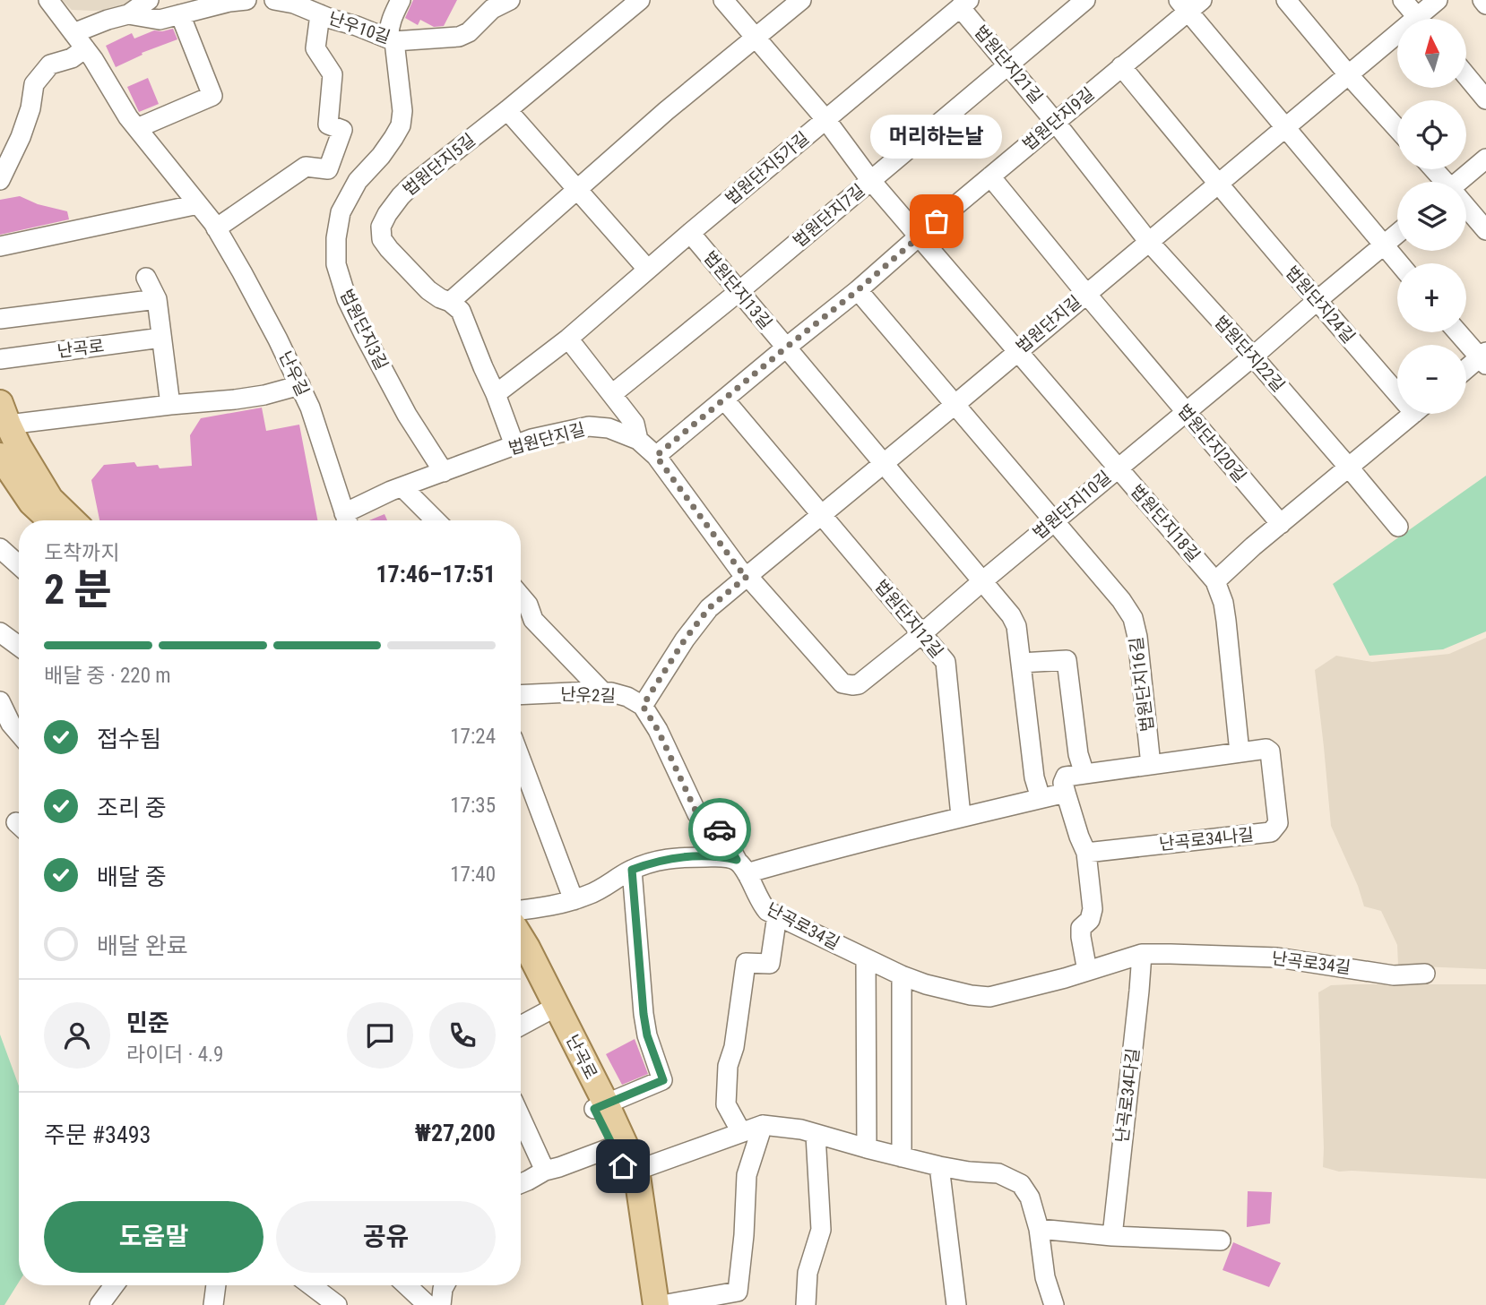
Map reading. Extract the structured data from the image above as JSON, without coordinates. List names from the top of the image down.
{
  "streets": {
    "main road": ["난곡로"],
    "street": [
      "난우10길",
      "법원단지21길",
      "법원단지9길",
      "법원단지5길",
      "법원단지5가길",
      "법원단지7길",
      "법원단지13길",
      "법원단지24길",
      "법원단지길",
      "법원단지3길",
      "법원단지22길",
      "난우길",
      "법원단지20길",
      "법원단지10길",
      "법원단지18길",
      "법원단지12길",
      "법원단지16길",
      "난우2길",
      "난곡로34나길",
      "난곡로34길",
      "난곡로34다길"
    ]
  },
  "crossings": [
    ["난우10길", "법원단지3길"],
    ["법원단지21길", "법원단지9길"],
    ["법원단지21길", "법원단지5가길"],
    ["법원단지21길", "법원단지7길"],
    ["법원단지21길", "법원단지길"],
    ["법원단지21길", "법원단지22길"],
    ["법원단지9길", "법원단지13길"],
    ["법원단지9길", "법원단지길"],
    ["법원단지9길", "법원단지18길"],
    ["법원단지5길", "법원단지5가길"],
    ["법원단지5길", "법원단지길"],
    ["법원단지5가길", "법원단지13길"],
    ["법원단지5가길", "법원단지18길"],
    ["법원단지7길", "법원단지13길"],
    ["법원단지7길", "법원단지18길"],
    ["법원단지13길", "법원단지길"],
    ["법원단지13길", "법원단지10길"],
    ["법원단지24길", "법원단지길"],
    ["법원단지24길", "법원단지10길"],
    ["법원단지길", "법원단지3길"],
    ["법원단지길", "법원단지22길"],
    ["법원단지길", "난우길"],
    ["법원단지길", "법원단지20길"],
    ["법원단지길", "법원단지10길"],
    ["법원단지길", "법원단지18길"],
    ["법원단지길", "법원단지12길"],
    ["법원단지길", "법원단지16길"],
    ["법원단지22길", "법원단지10길"],
    ["법원단지20길", "법원단지10길"],
    ["법원단지10길", "법원단지18길"],
    ["법원단지10길", "법원단지12길"],
    ["법원단지10길", "법원단지16길"],
    ["법원단지18길", "난곡로34나길"],
    ["법원단지16길", "난곡로34나길"],
    ["난우2길", "난곡로34길"],
    ["난곡로34길", "난곡로34다길"]
  ],
  "places": ["머리하는날"],
  "north": "top",
  "page": {
    "map_buttons": ["+", "−"],
    "bubble": "머리하는날",
    "heading": ["2 분", "도착까지", "17:46–17:51"],
    "panel": [
      "민준",
      "라이더 · 4.9",
      "주문 #3493",
      "₩27,200"
    ],
    "bar": "배달 중 · 220 m",
    "list": [
      ["접수됨", "17:24"],
      ["조리 중", "17:35"],
      ["배달 중", "17:40"],
      "배달 완료"
    ],
    "buttons": ["도움말", "공유"]
  }
}
